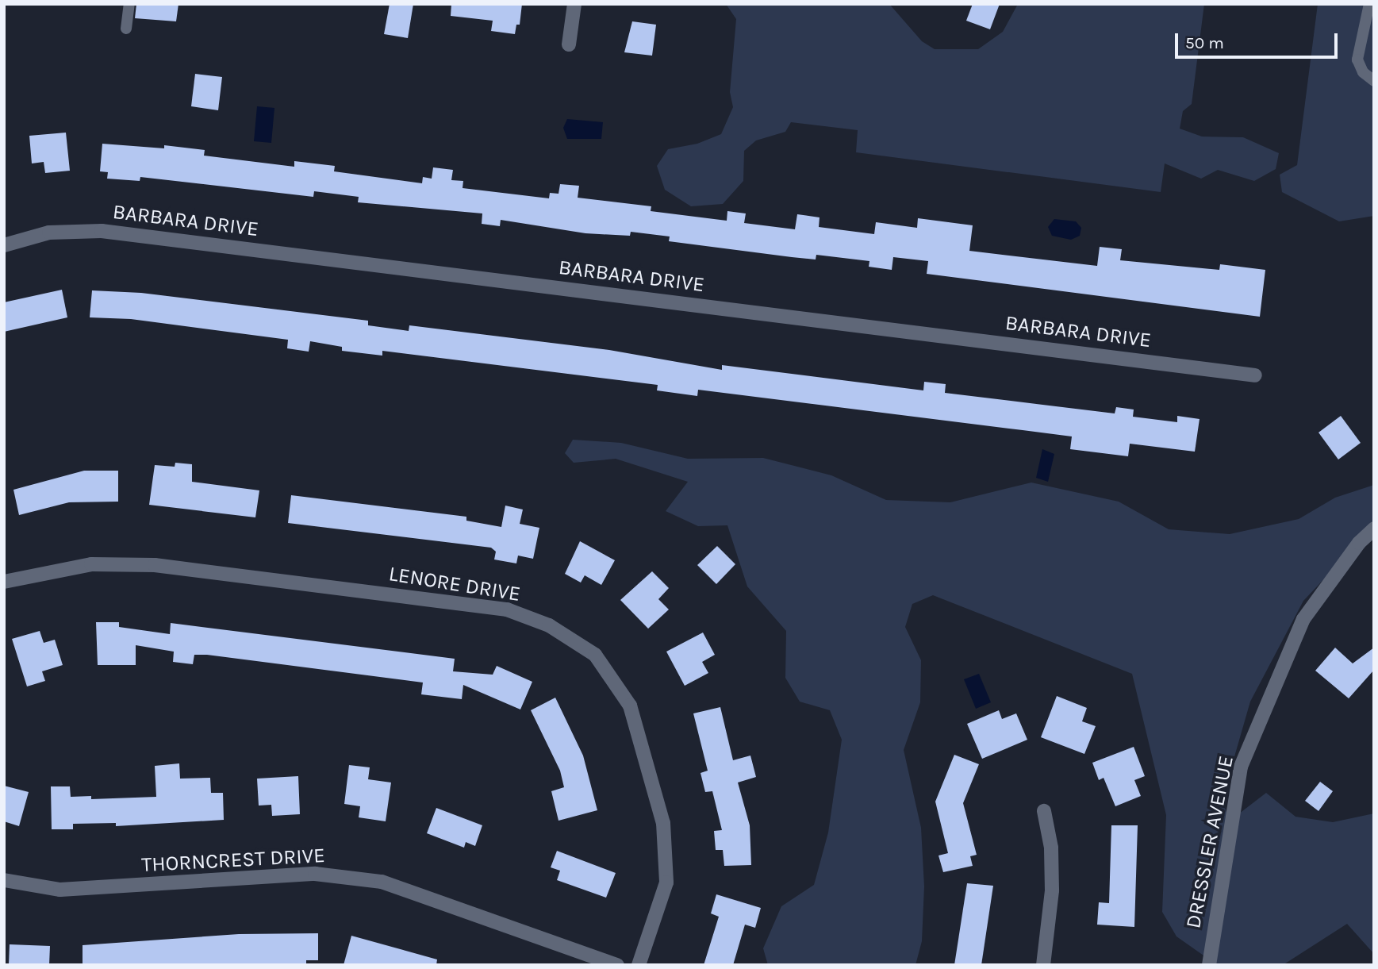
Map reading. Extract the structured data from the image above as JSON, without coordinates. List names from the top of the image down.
{
  "streets": {
    "street": [
      "BARBARA DRIVE",
      "LENORE DRIVE",
      "DRESSLER AVENUE",
      "THORNCREST DRIVE"
    ]
  },
  "scale_bar": "50 m"
}
